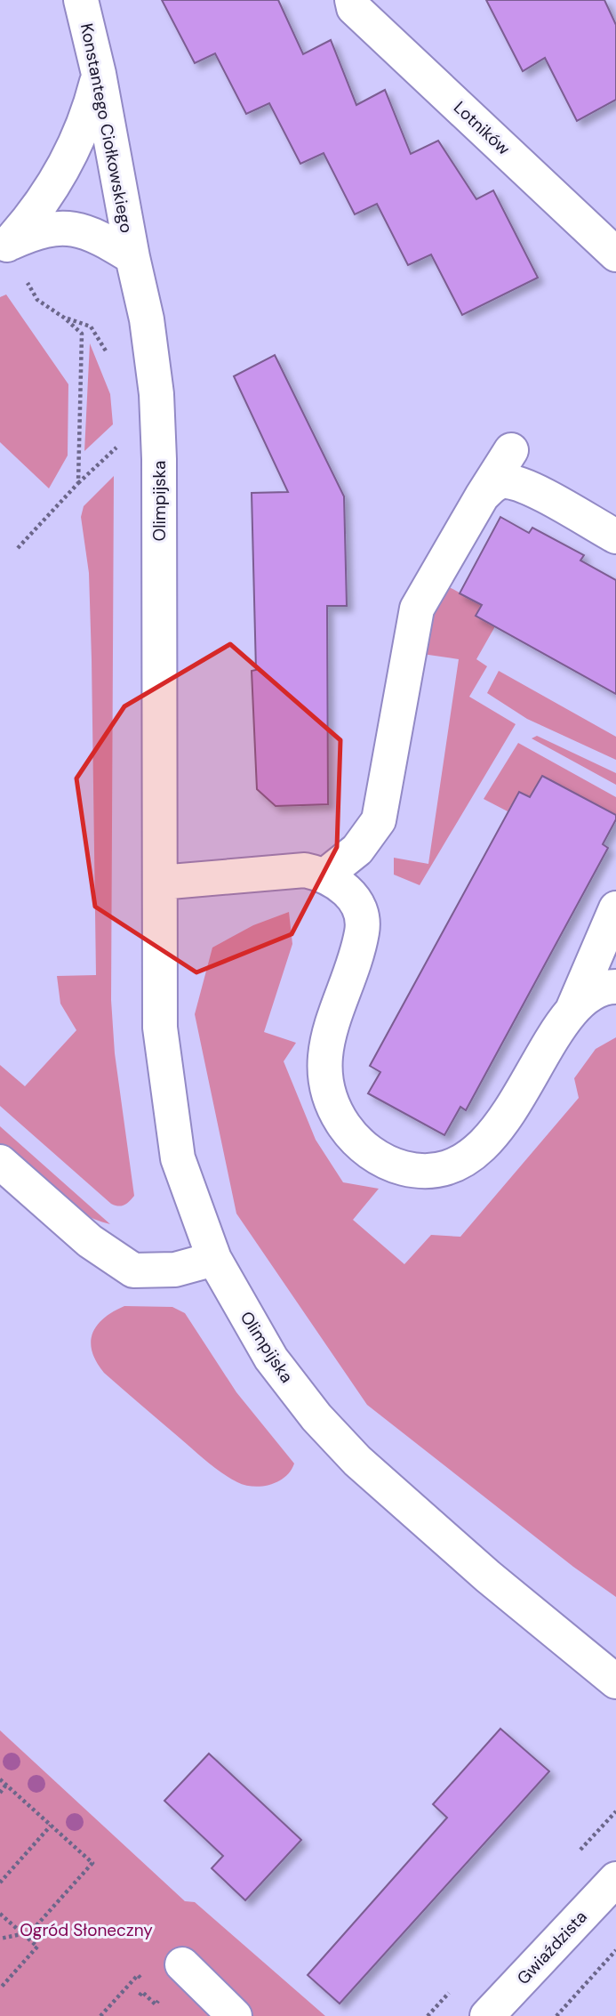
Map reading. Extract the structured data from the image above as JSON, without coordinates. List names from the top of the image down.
{
  "streets": {
    "street": [
      "Konstantego Ciołkowskiego",
      "Lotników",
      "Olimpijska",
      "Gwiaździsta"
    ]
  },
  "crossings": [
    ["Konstantego Ciołkowskiego", "Olimpijska"]
  ],
  "parks": ["Ogród Słoneczny"]
}
